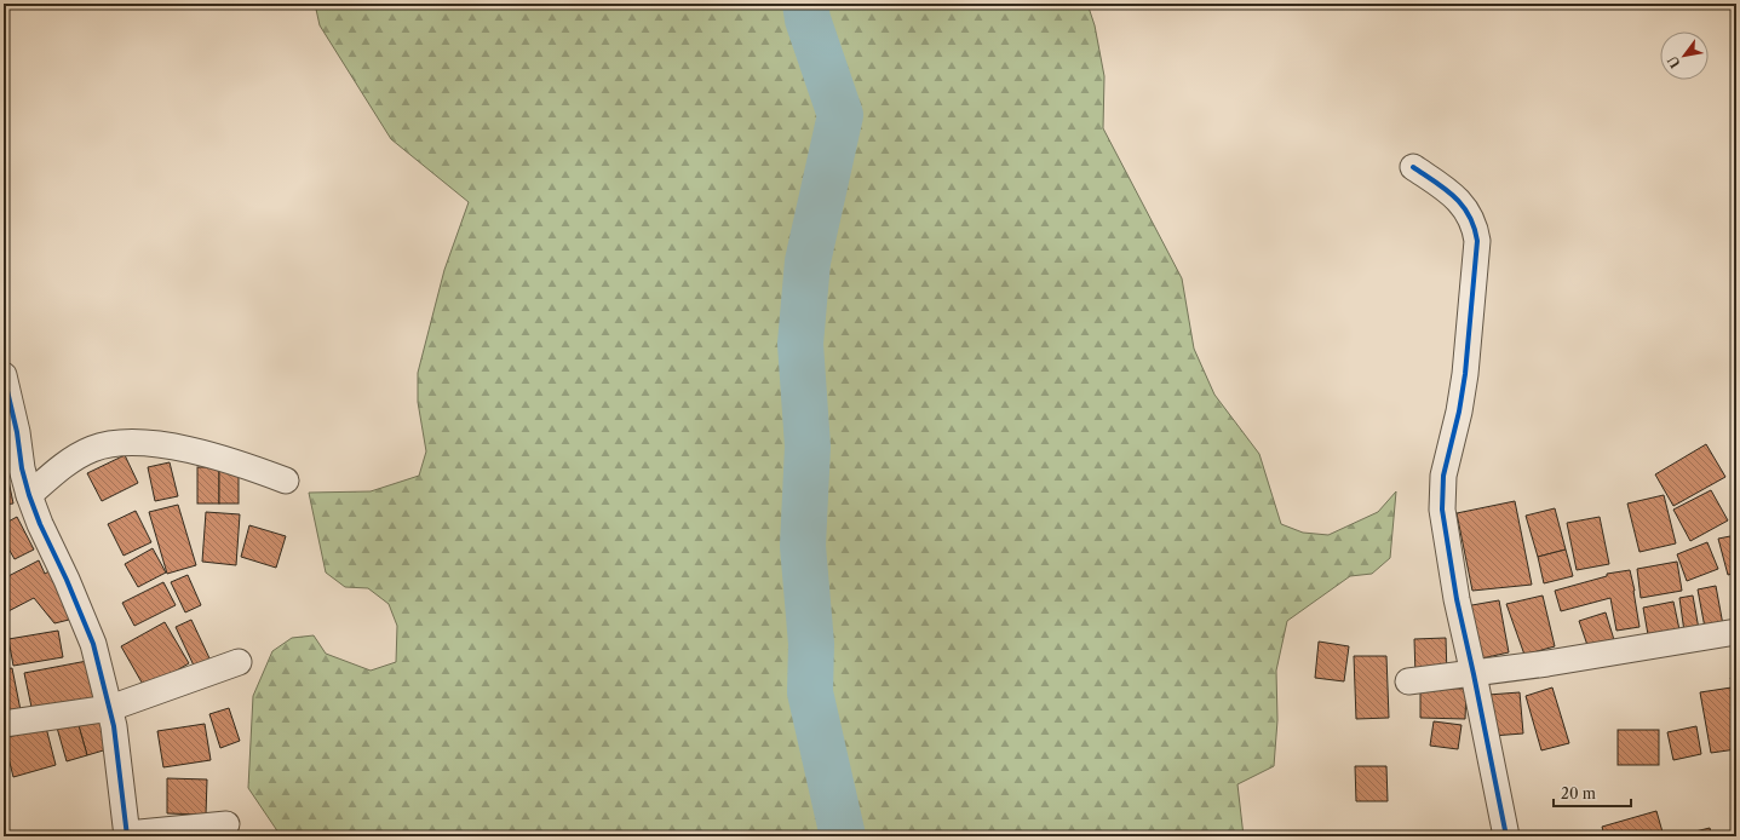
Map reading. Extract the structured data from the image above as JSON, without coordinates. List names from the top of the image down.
{
  "scale_bar": "20 m",
  "north": "bottom left"
}
